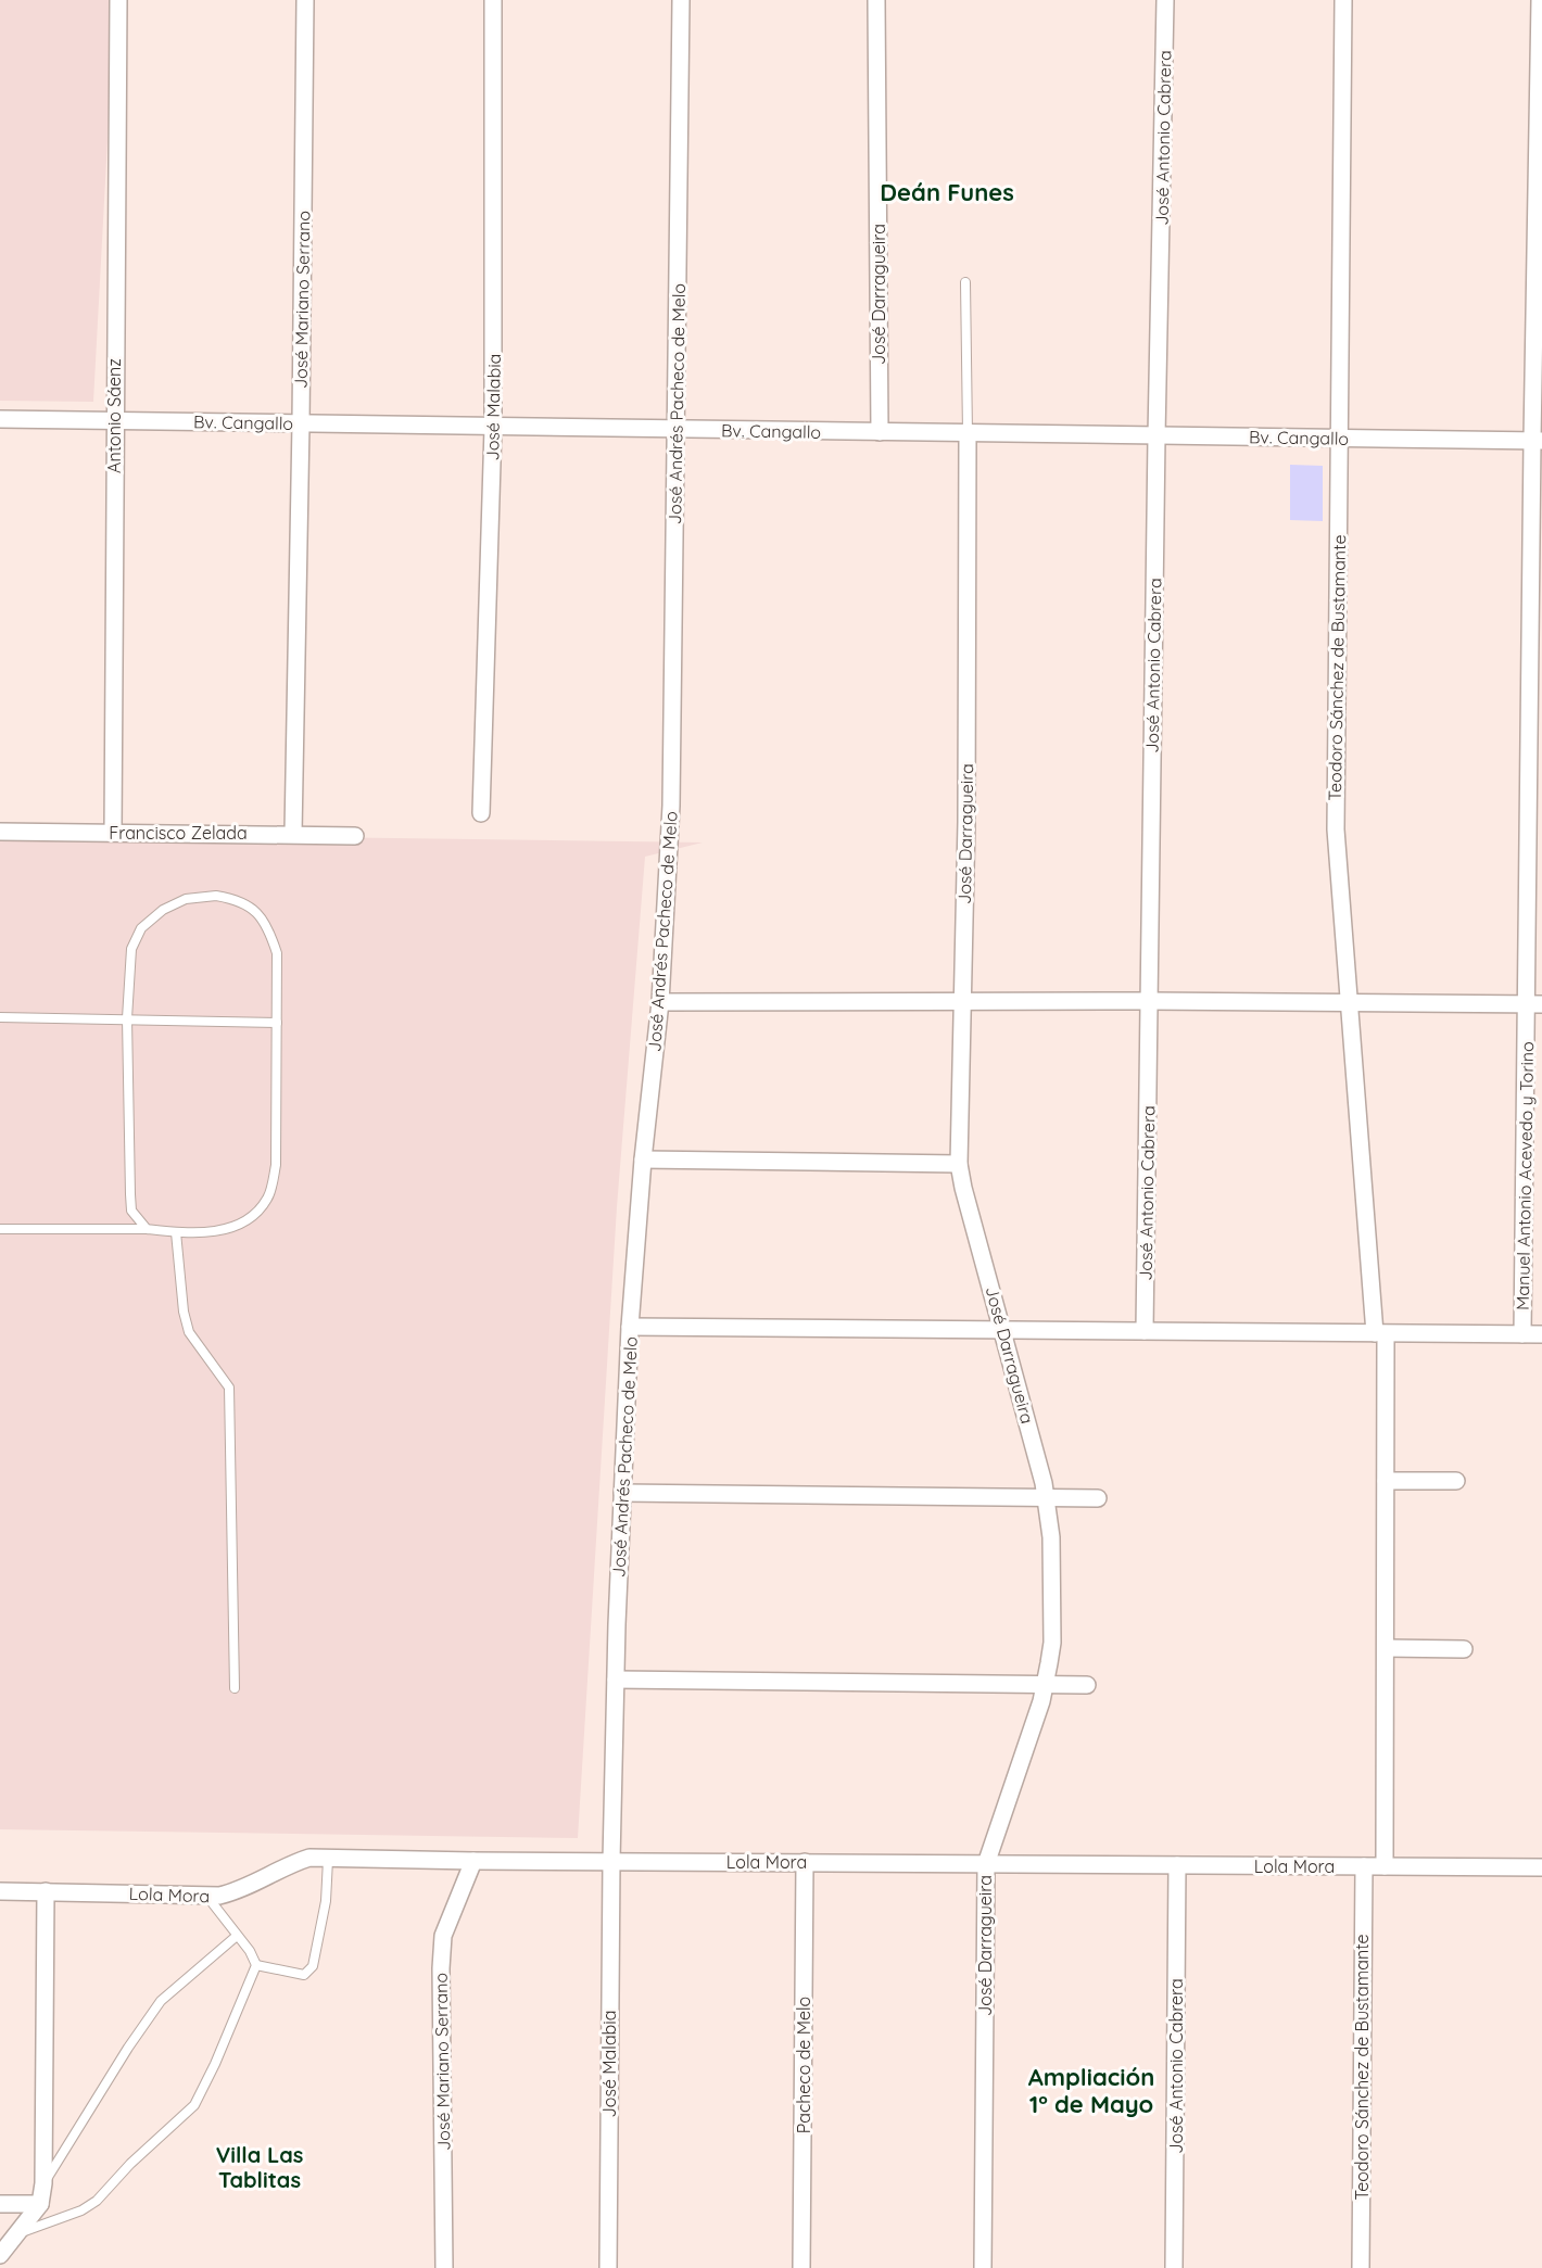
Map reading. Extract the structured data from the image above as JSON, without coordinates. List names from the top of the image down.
{
  "streets": {
    "street": [
      "José Antonio Cabrera",
      "José Darragueira",
      "José Mariano Serrano",
      "José Andrés Pacheco de Melo",
      "José Malabia",
      "Antonio Sáenz",
      "Bv. Cangallo",
      "Teodoro Sánchez de Bustamante",
      "Francisco Zelada",
      "Manuel Antonio Acevedo y Torino",
      "Lola Mora",
      "Pacheco de Melo"
    ]
  },
  "crossings": [
    ["José Antonio Cabrera", "Bv. Cangallo"],
    ["José Antonio Cabrera", "Lola Mora"],
    ["José Darragueira", "Bv. Cangallo"],
    ["José Darragueira", "Lola Mora"],
    ["José Mariano Serrano", "Bv. Cangallo"],
    ["José Mariano Serrano", "Francisco Zelada"],
    ["José Mariano Serrano", "Lola Mora"],
    ["José Andrés Pacheco de Melo", "José Malabia"],
    ["José Andrés Pacheco de Melo", "Bv. Cangallo"],
    ["José Andrés Pacheco de Melo", "Lola Mora"],
    ["José Malabia", "Bv. Cangallo"],
    ["José Malabia", "Lola Mora"],
    ["Antonio Sáenz", "Bv. Cangallo"],
    ["Antonio Sáenz", "Francisco Zelada"],
    ["Bv. Cangallo", "Teodoro Sánchez de Bustamante"],
    ["Bv. Cangallo", "Manuel Antonio Acevedo y Torino"],
    ["Teodoro Sánchez de Bustamante", "Lola Mora"],
    ["Lola Mora", "Pacheco de Melo"]
  ],
  "districts": ["Deán Funes", "Ampliación 1° de Mayo", "Villa Las Tablitas"]
}
